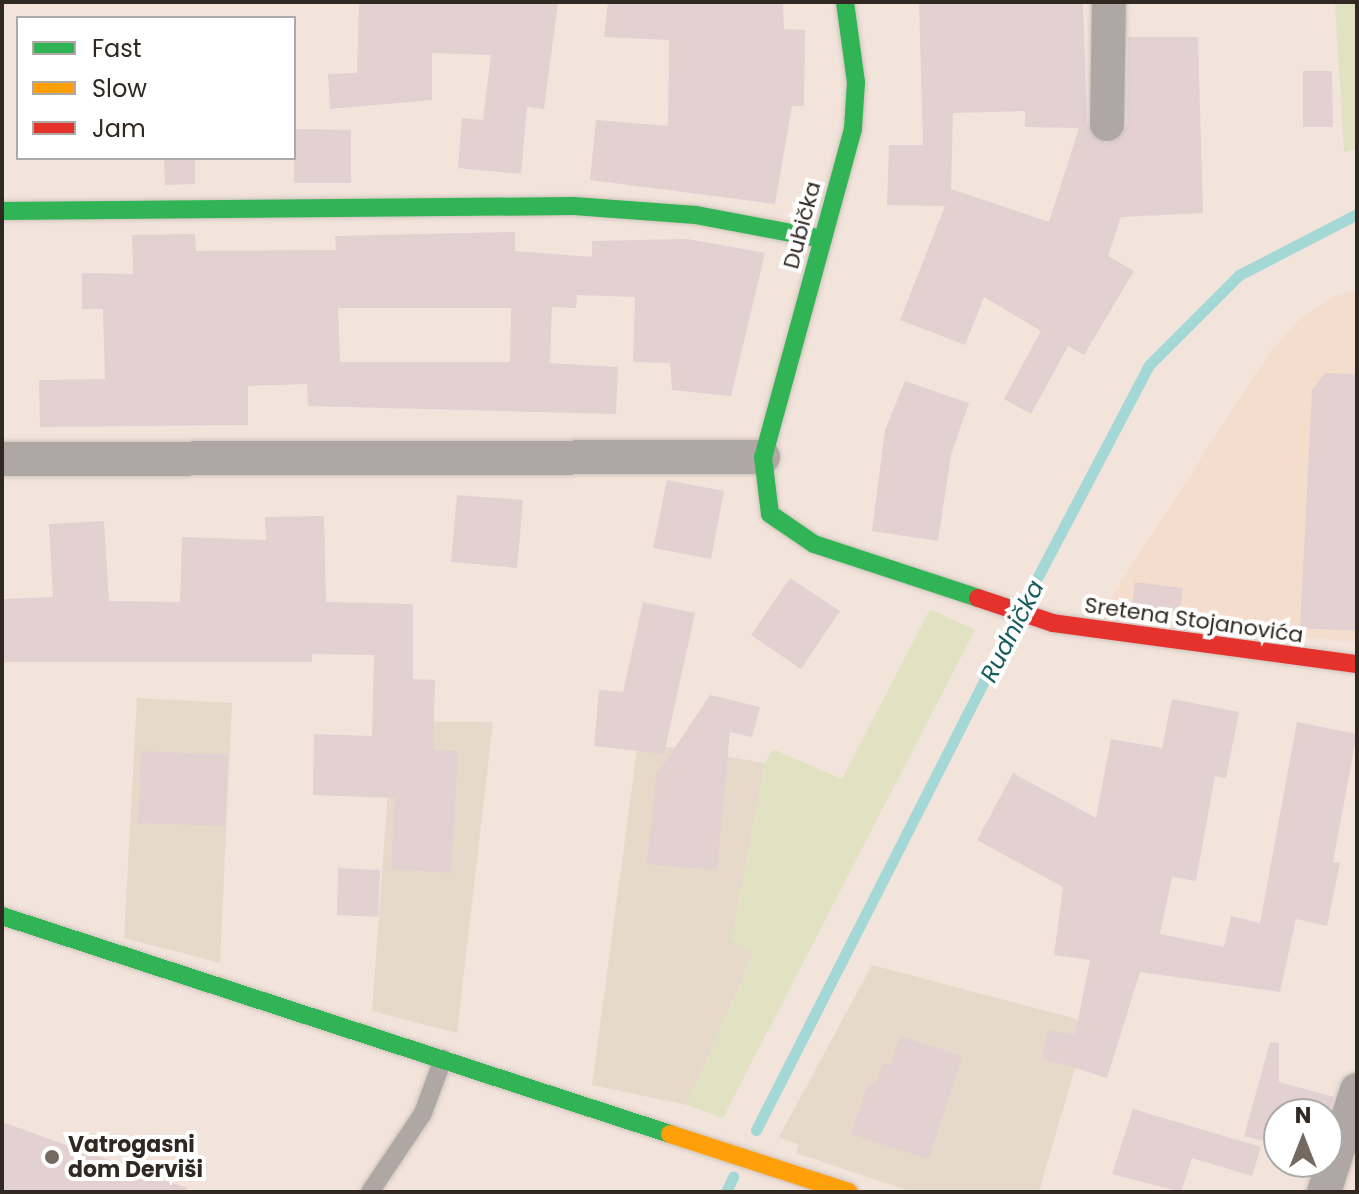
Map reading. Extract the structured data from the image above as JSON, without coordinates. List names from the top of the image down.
{
  "streets": {
    "street": ["Dubička", "Sretena Stojanovića"]
  },
  "crossings": [
    ["Dubička", "Sretena Stojanovića"]
  ],
  "water": ["Rudnička"],
  "places": ["Vatrogasni dom Derviši"],
  "legend": ["Fast", "Slow", "Jam"],
  "north": "top"
}
